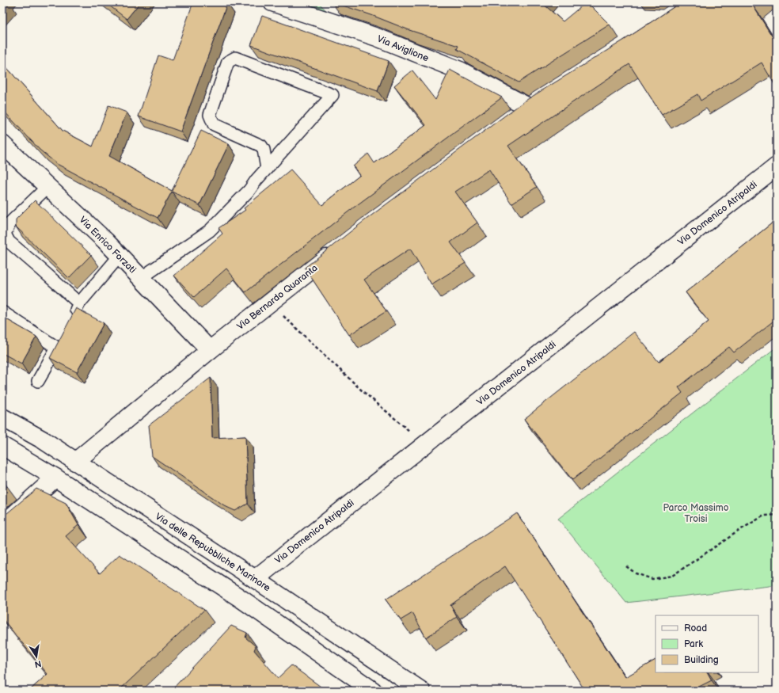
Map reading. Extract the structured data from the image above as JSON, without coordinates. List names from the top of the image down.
{
  "streets": {
    "street": [
      "Via Aviglione",
      "Via Domenico Atripaldi",
      "Via Enrico Forzati",
      "Via Bernardo Quaranta",
      "Via delle Repubbliche Marinare"
    ]
  },
  "crossings": [
    ["Via Domenico Atripaldi", "Via delle Repubbliche Marinare"],
    ["Via Enrico Forzati", "Via Bernardo Quaranta"],
    ["Via Bernardo Quaranta", "Via delle Repubbliche Marinare"]
  ],
  "parks": ["Parco Massimo Troisi"],
  "legend": ["Road", "Park", "Building"],
  "north": "bottom"
}
